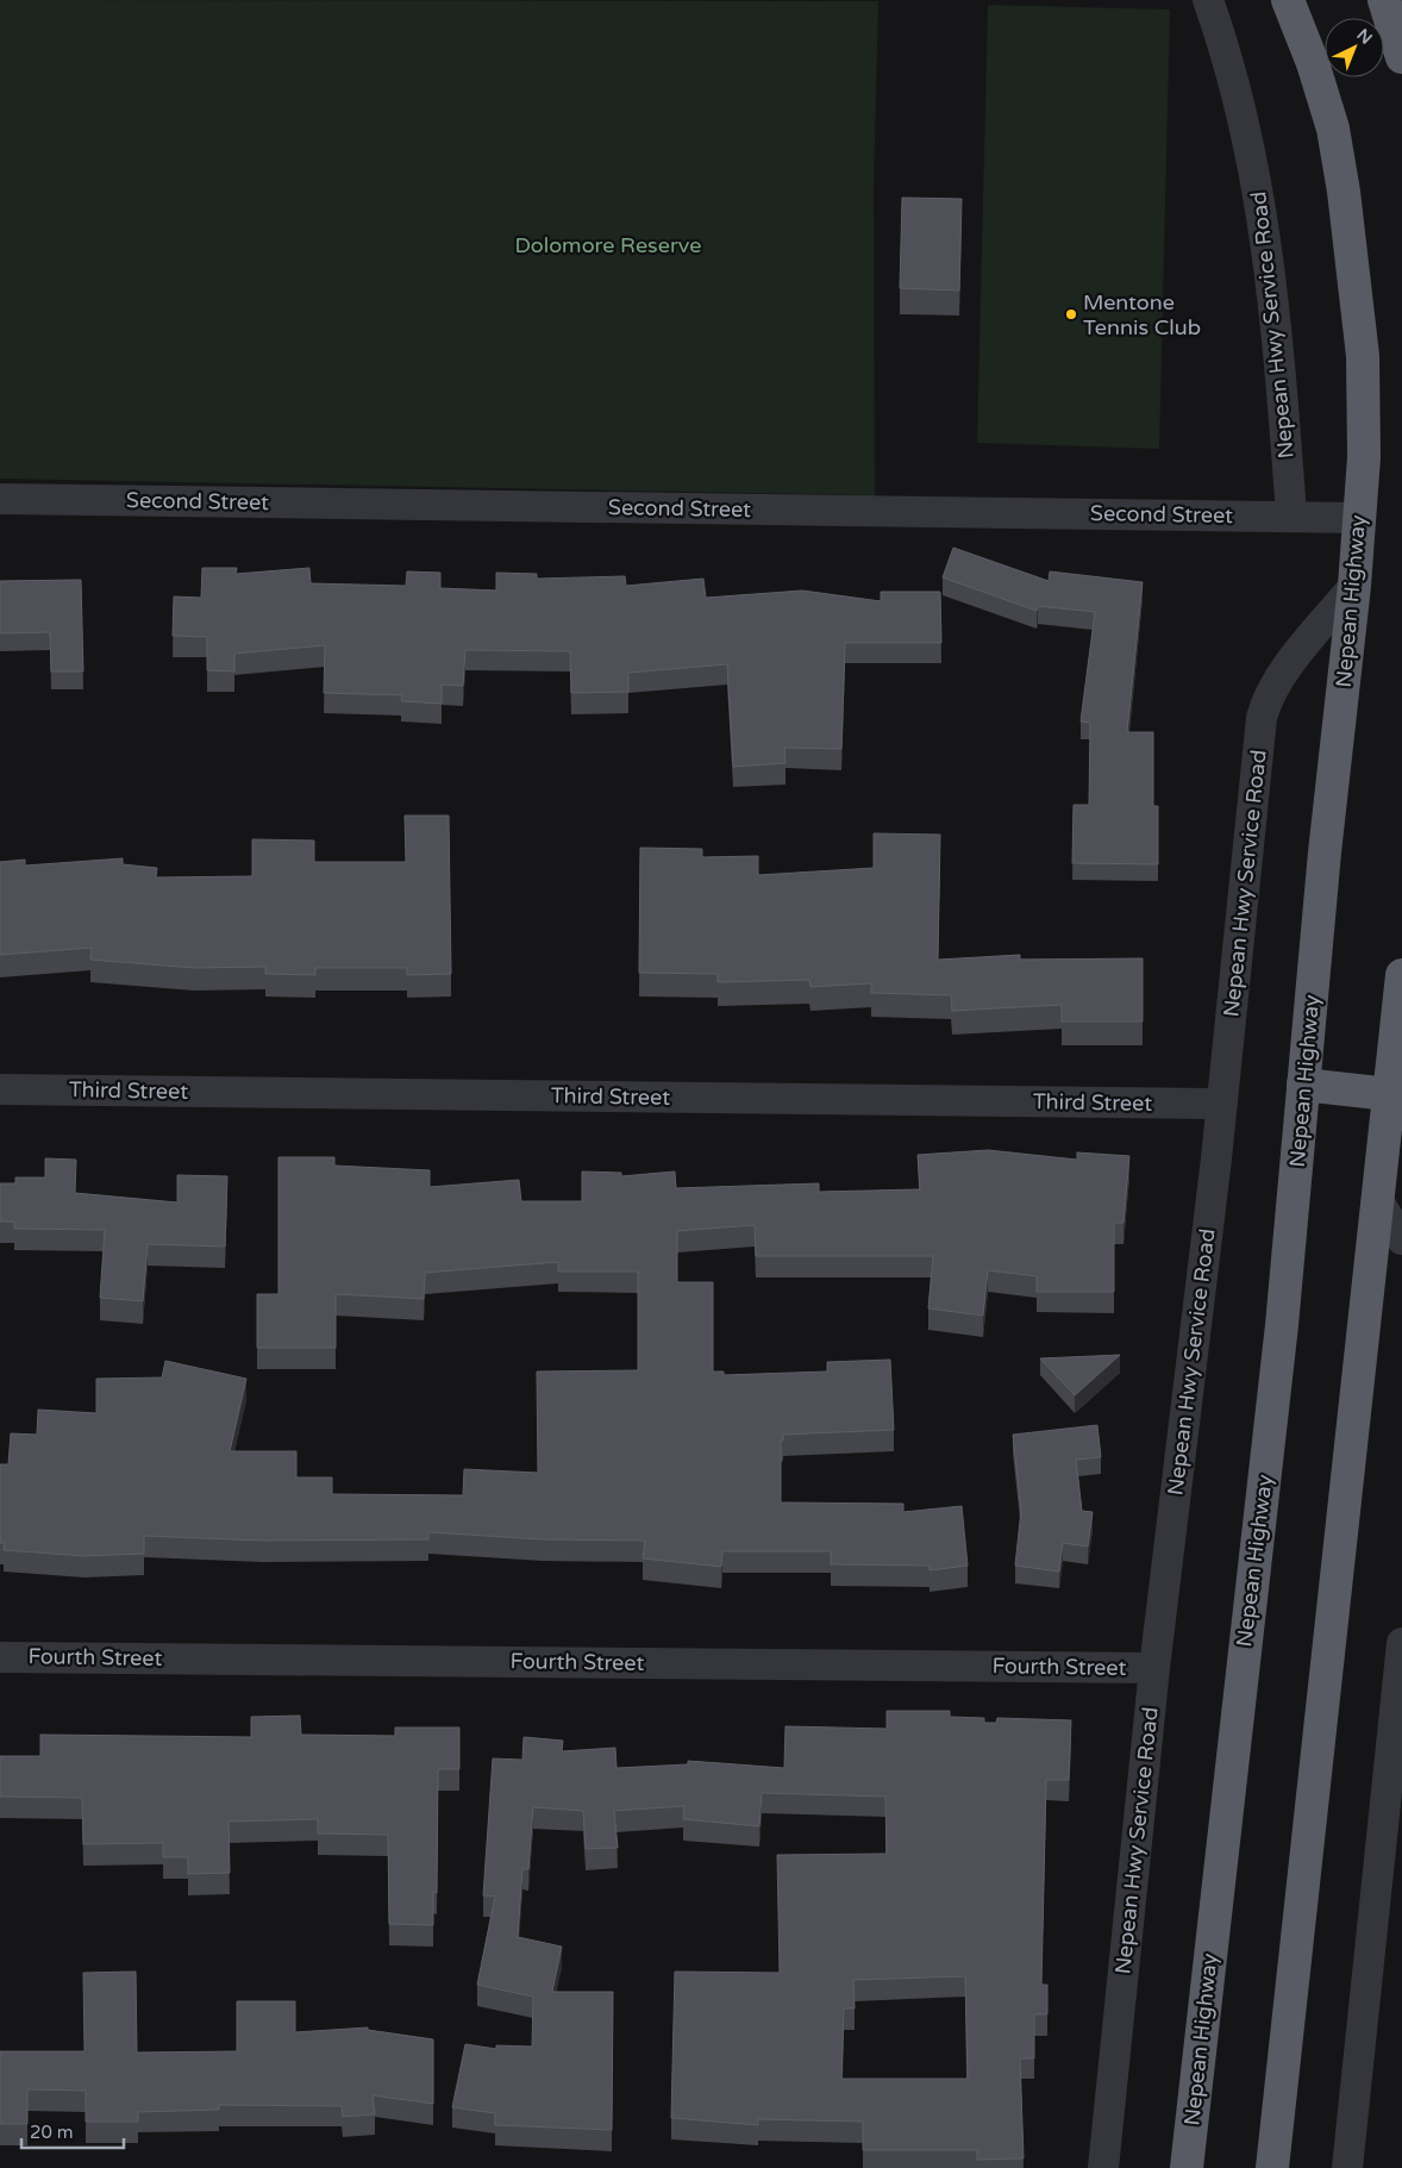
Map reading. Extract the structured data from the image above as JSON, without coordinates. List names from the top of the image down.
{
  "streets": {
    "highway": ["Nepean Highway"],
    "street": [
      "Nepean Hwy Service Road",
      "Second Street",
      "Third Street",
      "Fourth Street"
    ]
  },
  "crossings": [
    ["Nepean Hwy Service Road", "Second Street"],
    ["Nepean Hwy Service Road", "Nepean Highway"],
    ["Nepean Hwy Service Road", "Third Street"],
    ["Nepean Hwy Service Road", "Fourth Street"],
    ["Second Street", "Nepean Highway"]
  ],
  "parks": ["Dolomore Reserve"],
  "places": ["Mentone Tennis Club"],
  "scale_bar": "20 m",
  "north": "top right"
}
